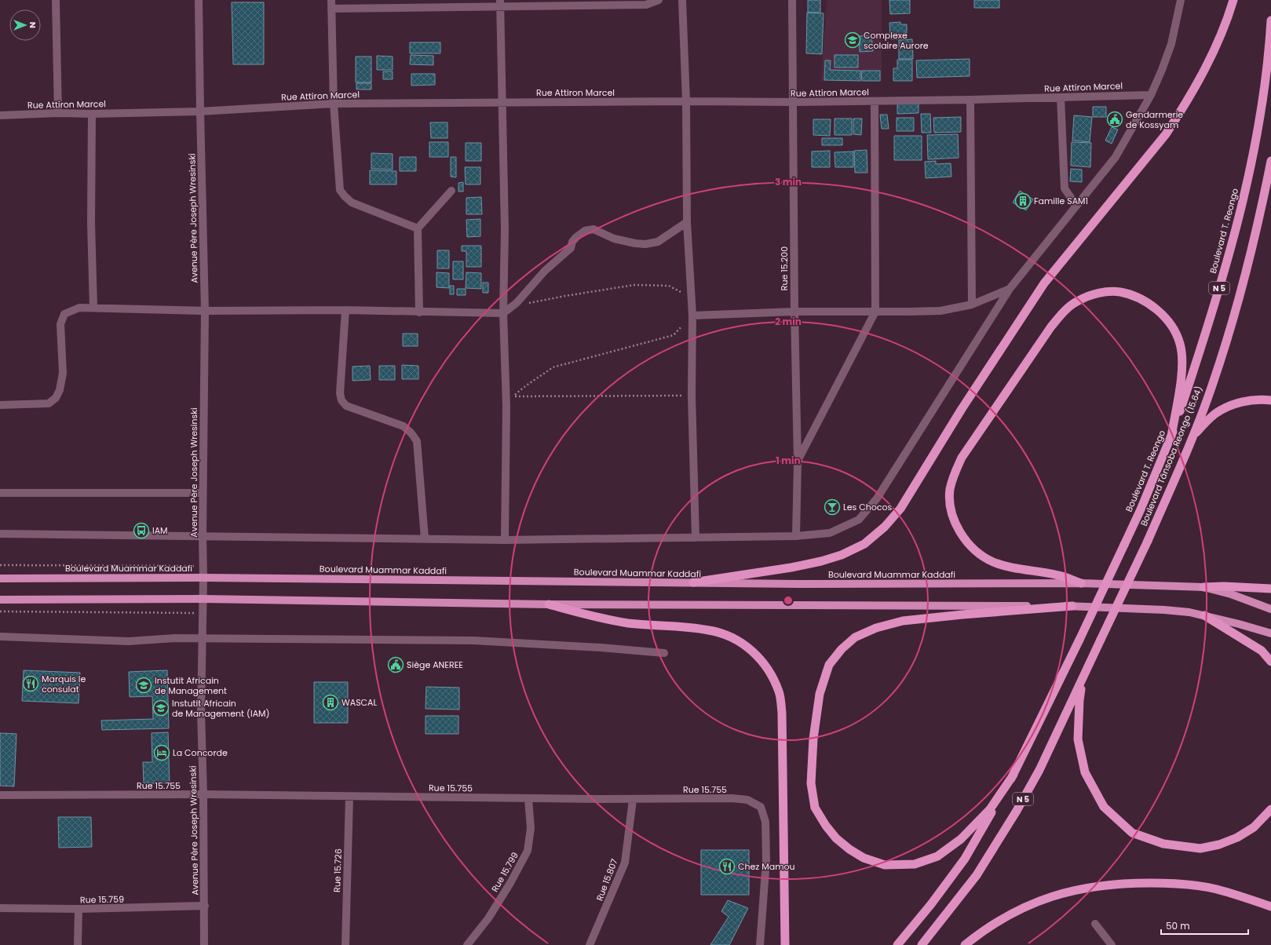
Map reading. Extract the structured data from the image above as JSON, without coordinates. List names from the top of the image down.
{
  "streets": {
    "highway": ["Boulevard T. Reongo", "N 5", "Boulevard Tânsoba Reongo (15.64)"],
    "main road": ["Boulevard Muammar Kaddafi"],
    "street": [
      "Rue Attiron Marcel",
      "Avenue Père Joseph Wresinski",
      "Rue 15.200",
      "Rue 15.755",
      "Rue 15.726",
      "Rue 15.799",
      "Rue 15.807",
      "Rue 15.759"
    ]
  },
  "crossings": [
    ["Rue Attiron Marcel", "Avenue Père Joseph Wresinski"],
    ["Rue Attiron Marcel", "Rue 15.200"],
    ["Avenue Père Joseph Wresinski", "Boulevard Muammar Kaddafi"],
    ["Avenue Père Joseph Wresinski", "Rue 15.755"],
    ["Avenue Père Joseph Wresinski", "Rue 15.759"],
    ["Boulevard T. Reongo", "N 5"],
    ["N 5", "Boulevard Tânsoba Reongo (15.64)"],
    ["Rue 15.755", "Rue 15.726"],
    ["Rue 15.755", "Rue 15.799"],
    ["Rue 15.755", "Rue 15.807"]
  ],
  "places": {
    "school or university": ["Complexe scolaire Aurore", "Instutit Africain de Management", "Instutit Africain de Management (IAM)"],
    "public building": ["Gendarmerie de Kossyam", "Siège ANEREE"],
    "building": ["Famille SAM1", "WASCAL"],
    "bar": ["Les Chocos"],
    "bus stop": ["IAM"],
    "restaurant": ["Marquis le consulat", "Chez Mamou"],
    "hotel": ["La Concorde"]
  },
  "scale_bar": "50 m",
  "north": "right",
  "rings": ["3 min", "2 min", "1 min"]
}
